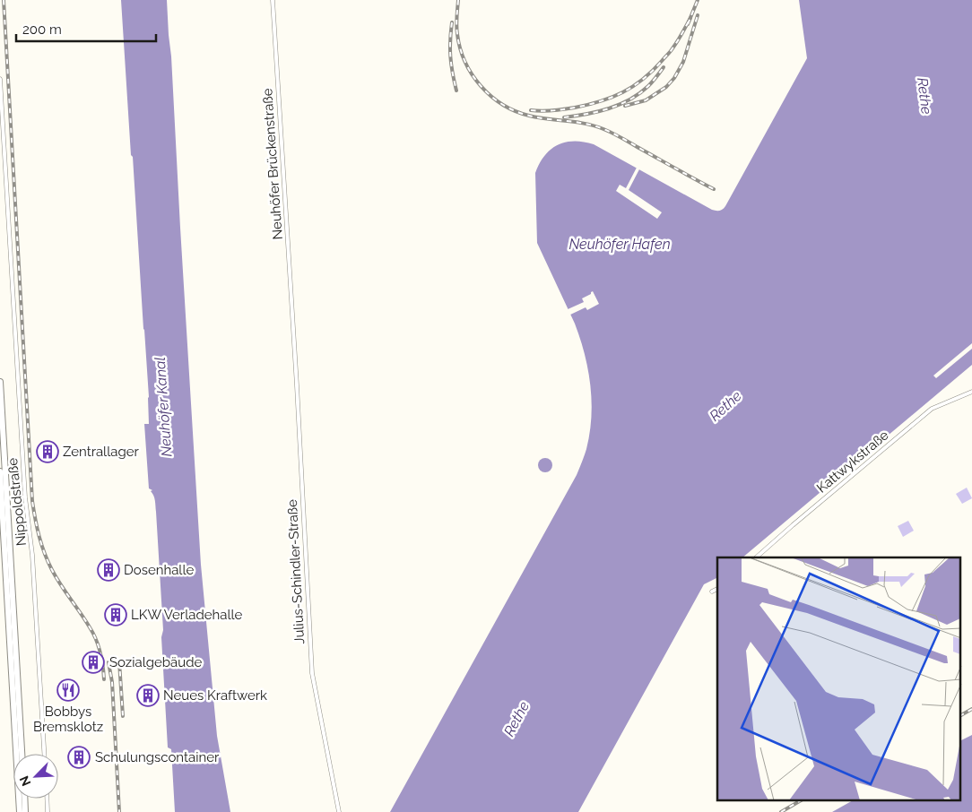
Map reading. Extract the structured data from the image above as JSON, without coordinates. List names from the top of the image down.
{
  "streets": {
    "street": [
      "Neuhöfer Brückenstraße",
      "Kattwykstraße",
      "Nippoldstraße",
      "Julius-Schindler-Straße"
    ]
  },
  "crossings": [
    ["Neuhöfer Brückenstraße", "Julius-Schindler-Straße"]
  ],
  "water": ["Rethe", "Neuhöfer Hafen", "Neuhöfer Kanal"],
  "places": {
    "building": [
      "Zentrallager",
      "Dosenhalle",
      "LKW Verladehalle",
      "Sozialgebäude",
      "Neues Kraftwerk",
      "Schulungscontainer"
    ],
    "restaurant": ["Bobbys Bremsklotz"]
  },
  "scale_bar": "200 m",
  "north": "bottom left"
}
